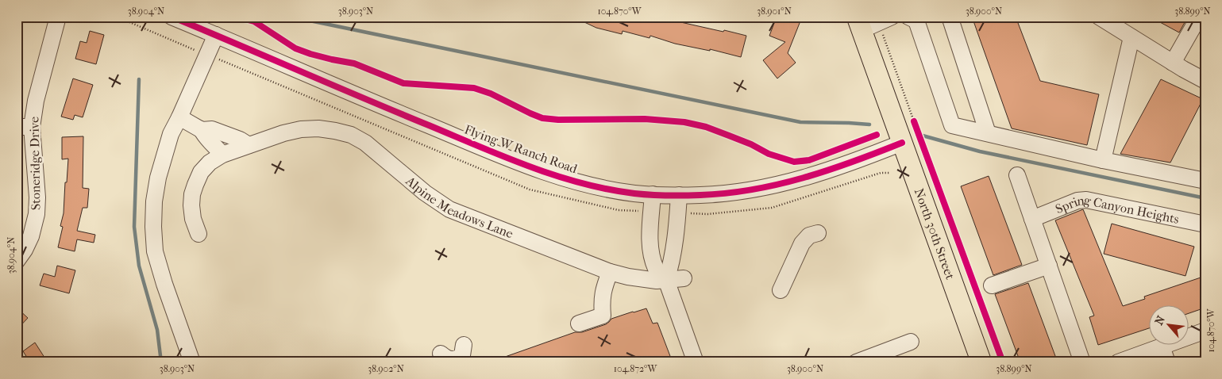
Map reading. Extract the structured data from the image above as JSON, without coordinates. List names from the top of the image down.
{
  "streets": {
    "main road": ["North 30th Street"],
    "street": [
      "Flying W Ranch Road",
      "Stoneridge Drive",
      "Alpine Meadows Lane",
      "Spring Canyon Heights"
    ]
  },
  "crossings": [
    ["Flying W Ranch Road", "North 30th Street"]
  ],
  "north": "top left",
  "coordinates": [
    "38.904°N",
    "38.903°N",
    "104.870°W",
    "38.901°N",
    "38.900°N",
    "38.899°N",
    "38.902°N",
    "104.872°W"
  ]
}
